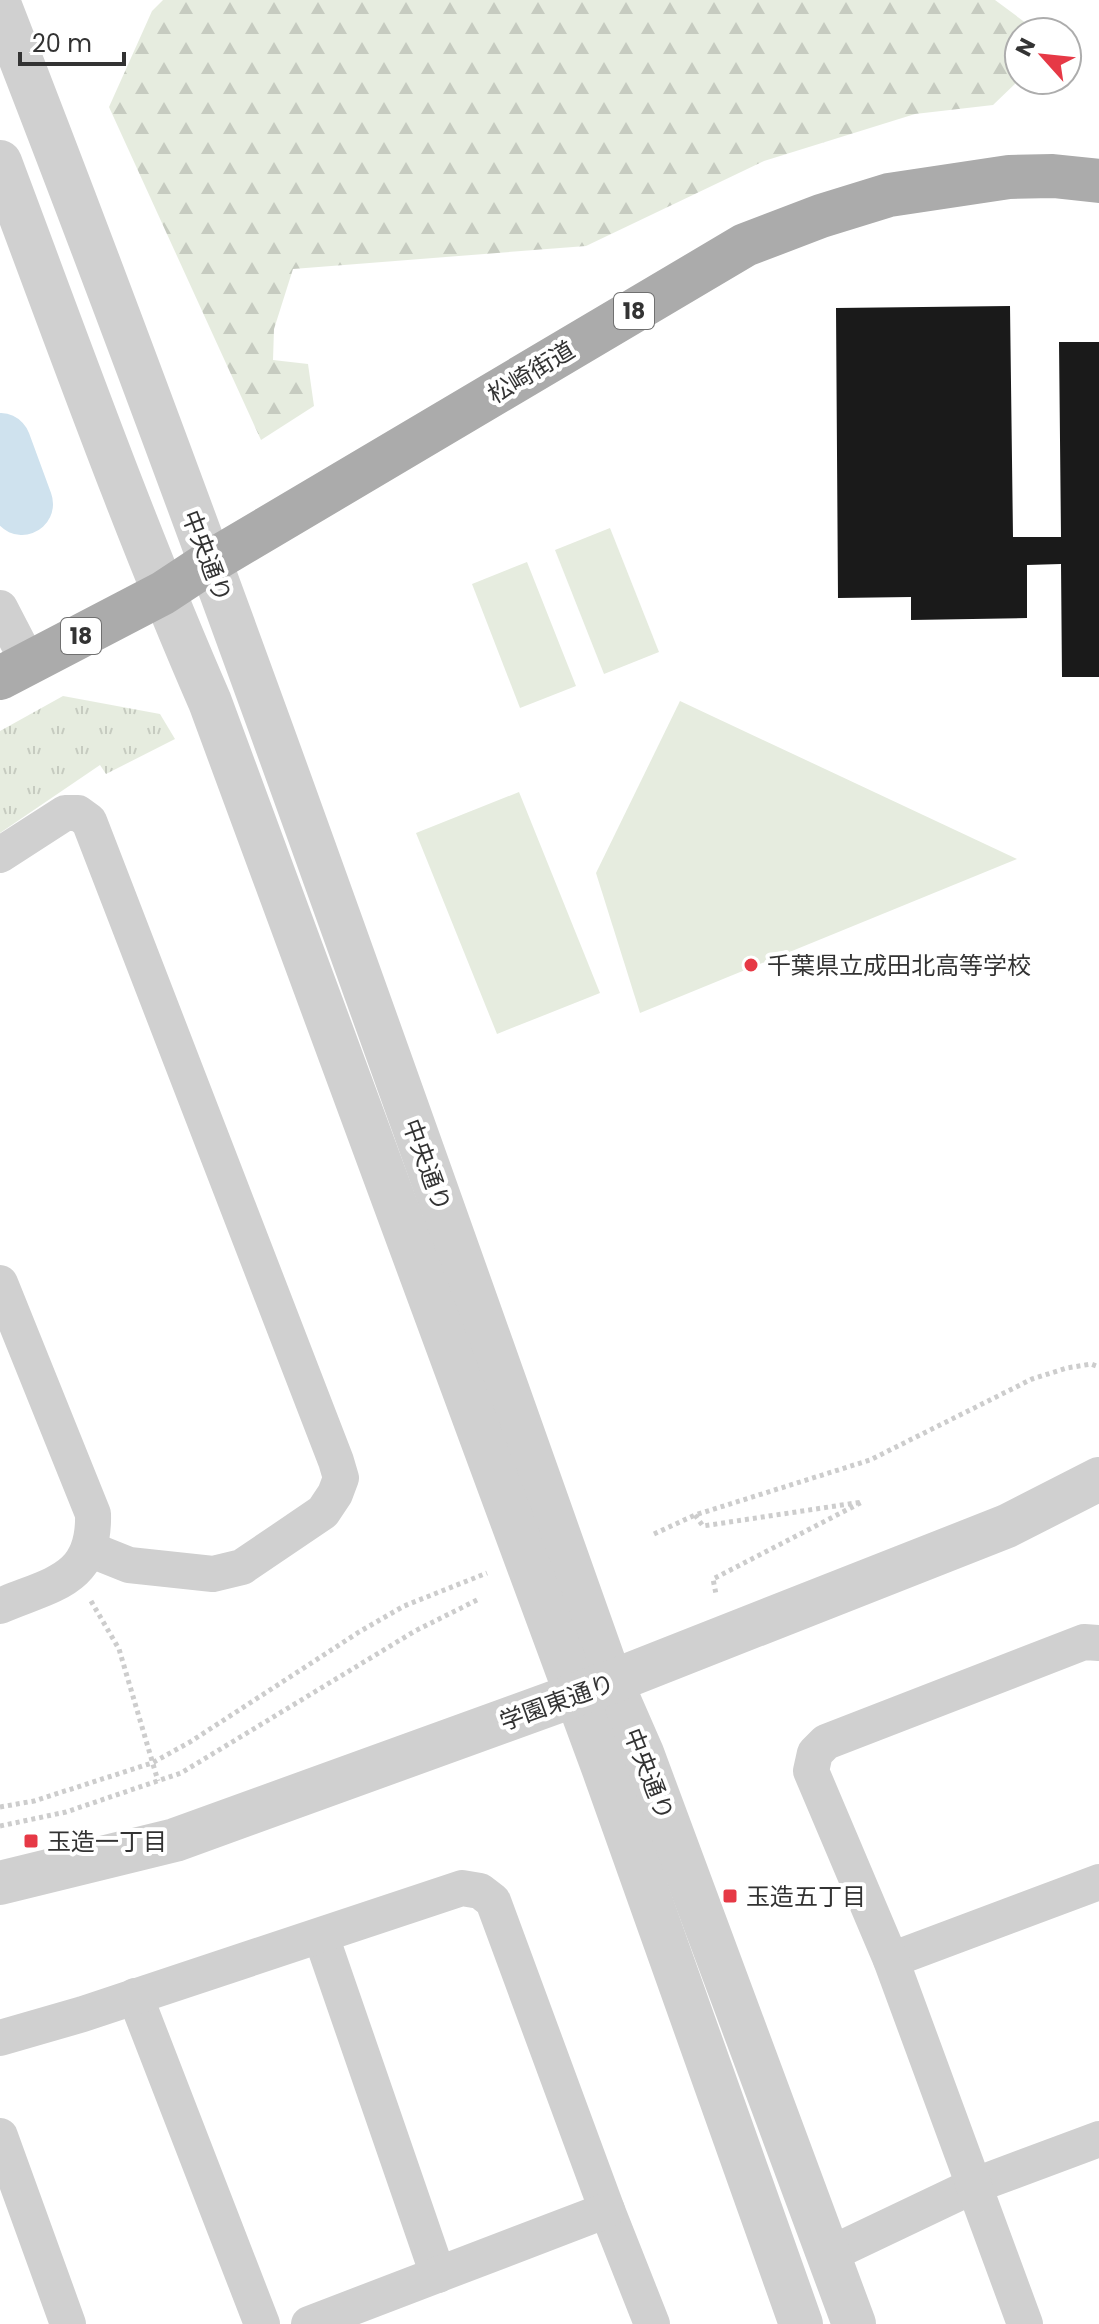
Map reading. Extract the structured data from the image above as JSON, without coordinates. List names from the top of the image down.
{
  "streets": {
    "main road": ["18", "松崎街道"],
    "street": ["中央通り", "学園東通り"]
  },
  "crossings": [
    ["松崎街道", "中央通り"],
    ["中央通り", "学園東通り"]
  ],
  "places": {
    "other": ["千葉県立成田北高等学校"],
    "transit": ["玉造一丁目", "玉造五丁目"]
  },
  "scale_bar": "20 m",
  "north": "top left"
}
